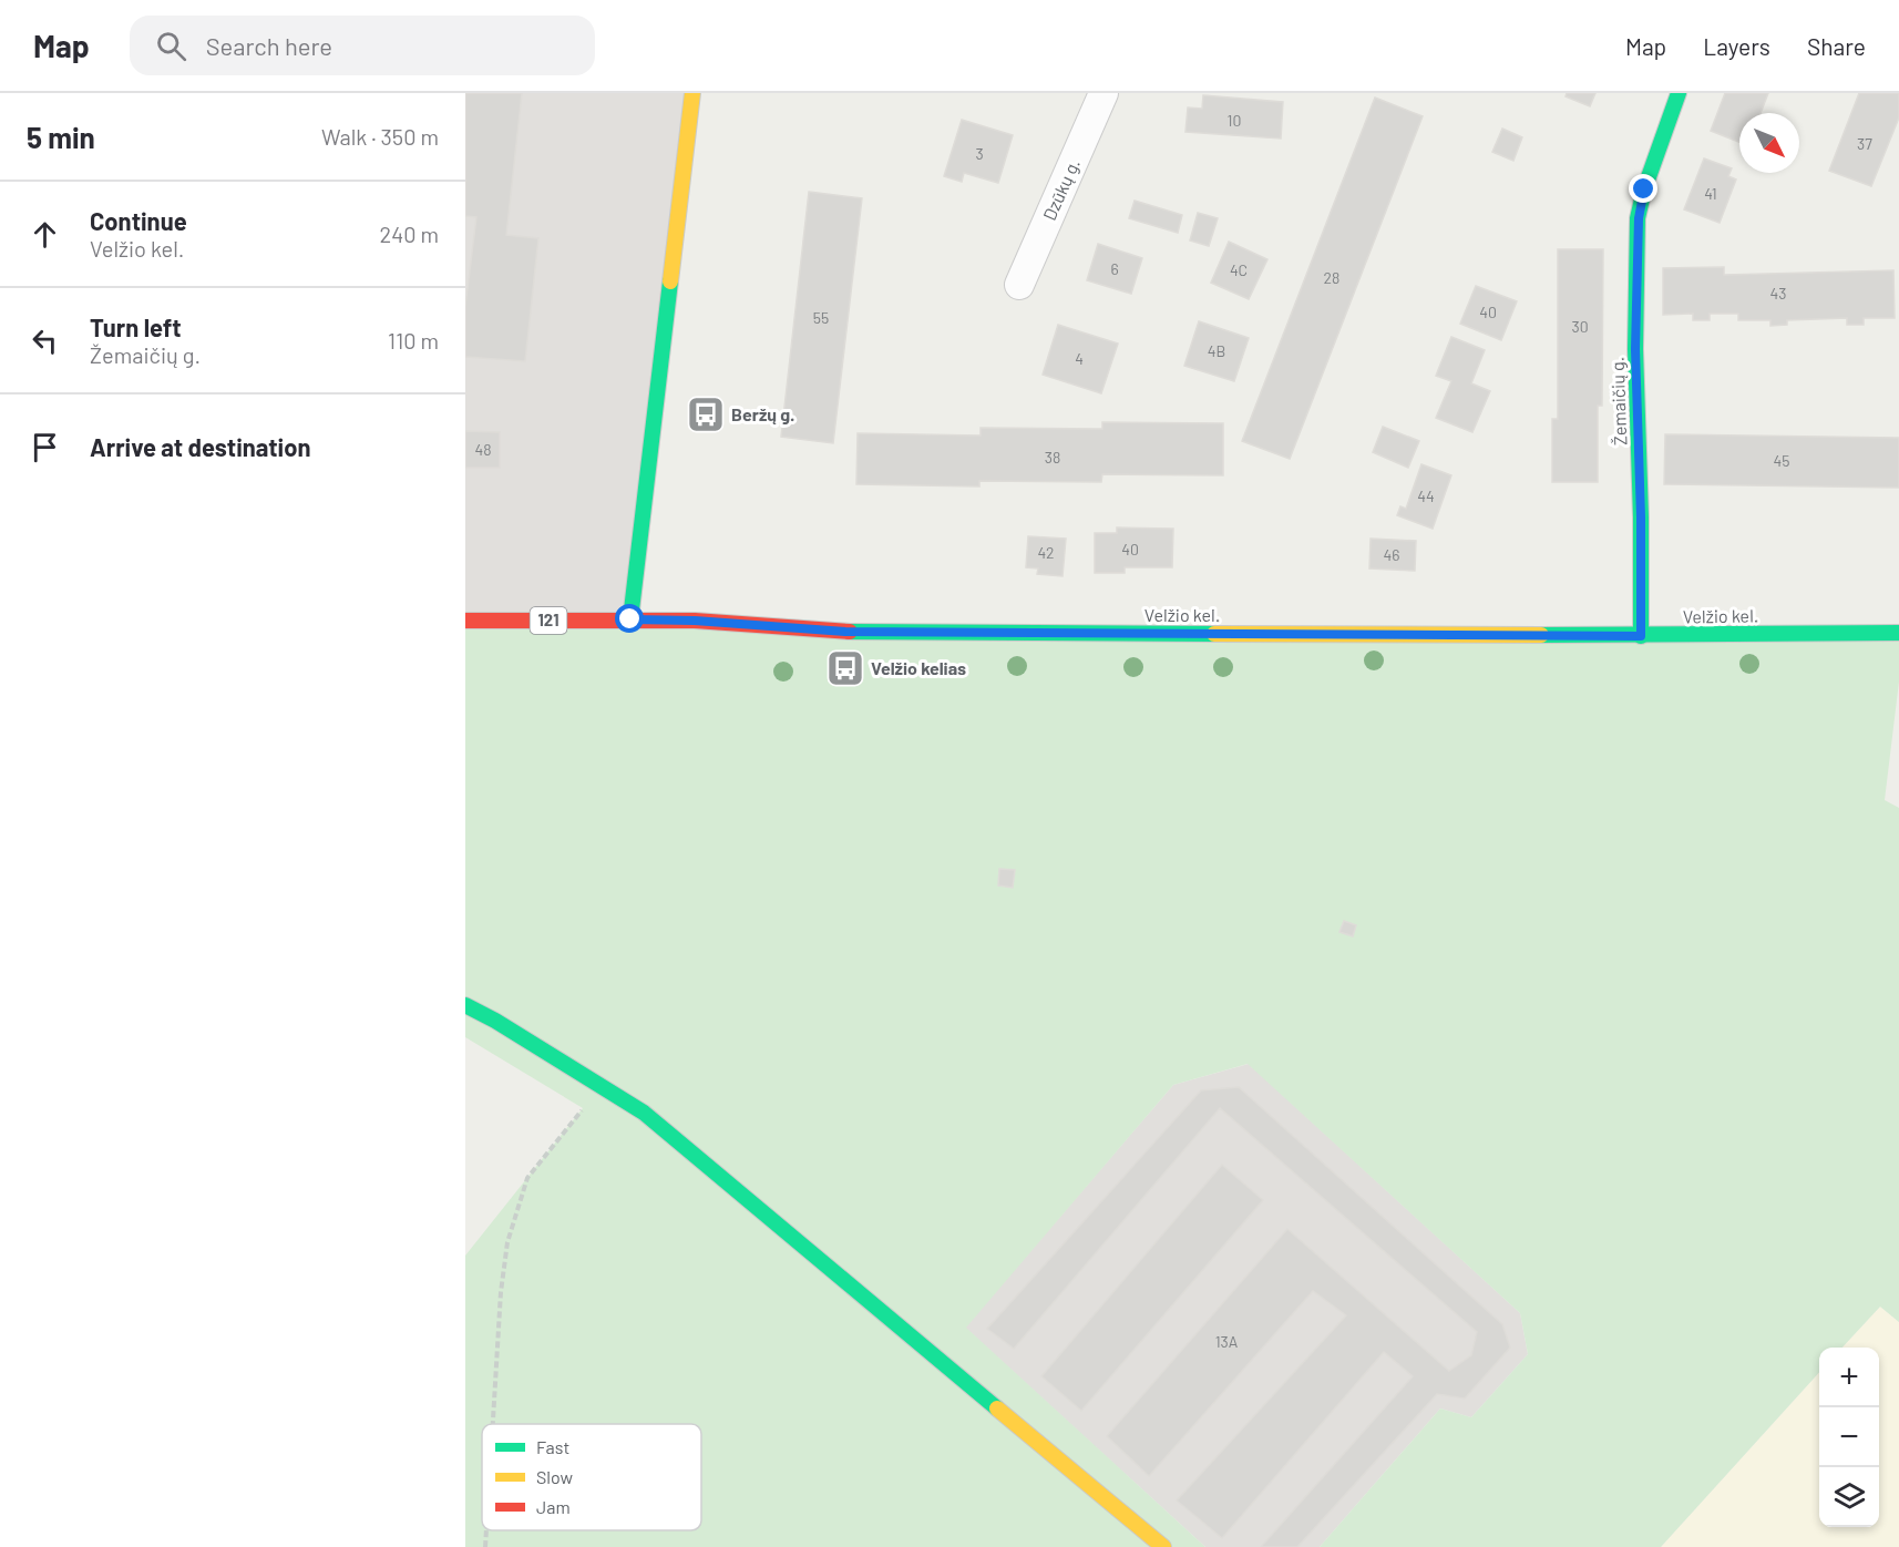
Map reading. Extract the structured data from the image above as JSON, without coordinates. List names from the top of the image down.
{
  "streets": {
    "main road": ["Žemaičių g.", "Velžio kel.", "121"],
    "street": ["Dzūkų g."]
  },
  "crossings": [
    ["Žemaičių g.", "Velžio kel."]
  ],
  "places": {
    "bus stop": ["Beržų g.", "Velžio kelias"]
  },
  "house_numbers": [
    "10",
    "37",
    "3",
    "41",
    "6",
    "4C",
    "28",
    "43",
    "40",
    "55",
    "30",
    "4B",
    "4",
    "48",
    "38",
    "45",
    "44",
    "40",
    "42",
    "46",
    "13A"
  ],
  "legend": ["Fast", "Slow", "Jam"],
  "north": "bottom right",
  "page": {
    "header": "Map",
    "search": "Search here",
    "nav": ["Map", "Layers", "Share"],
    "heading": ["5 min", "Walk · 350 m"],
    "list": [
      ["Continue", "Velžio kel.", "240 m"],
      ["Turn left", "Žemaičių g.", "110 m"],
      "Arrive at destination"
    ],
    "map_buttons": ["+", "−"]
  }
}
